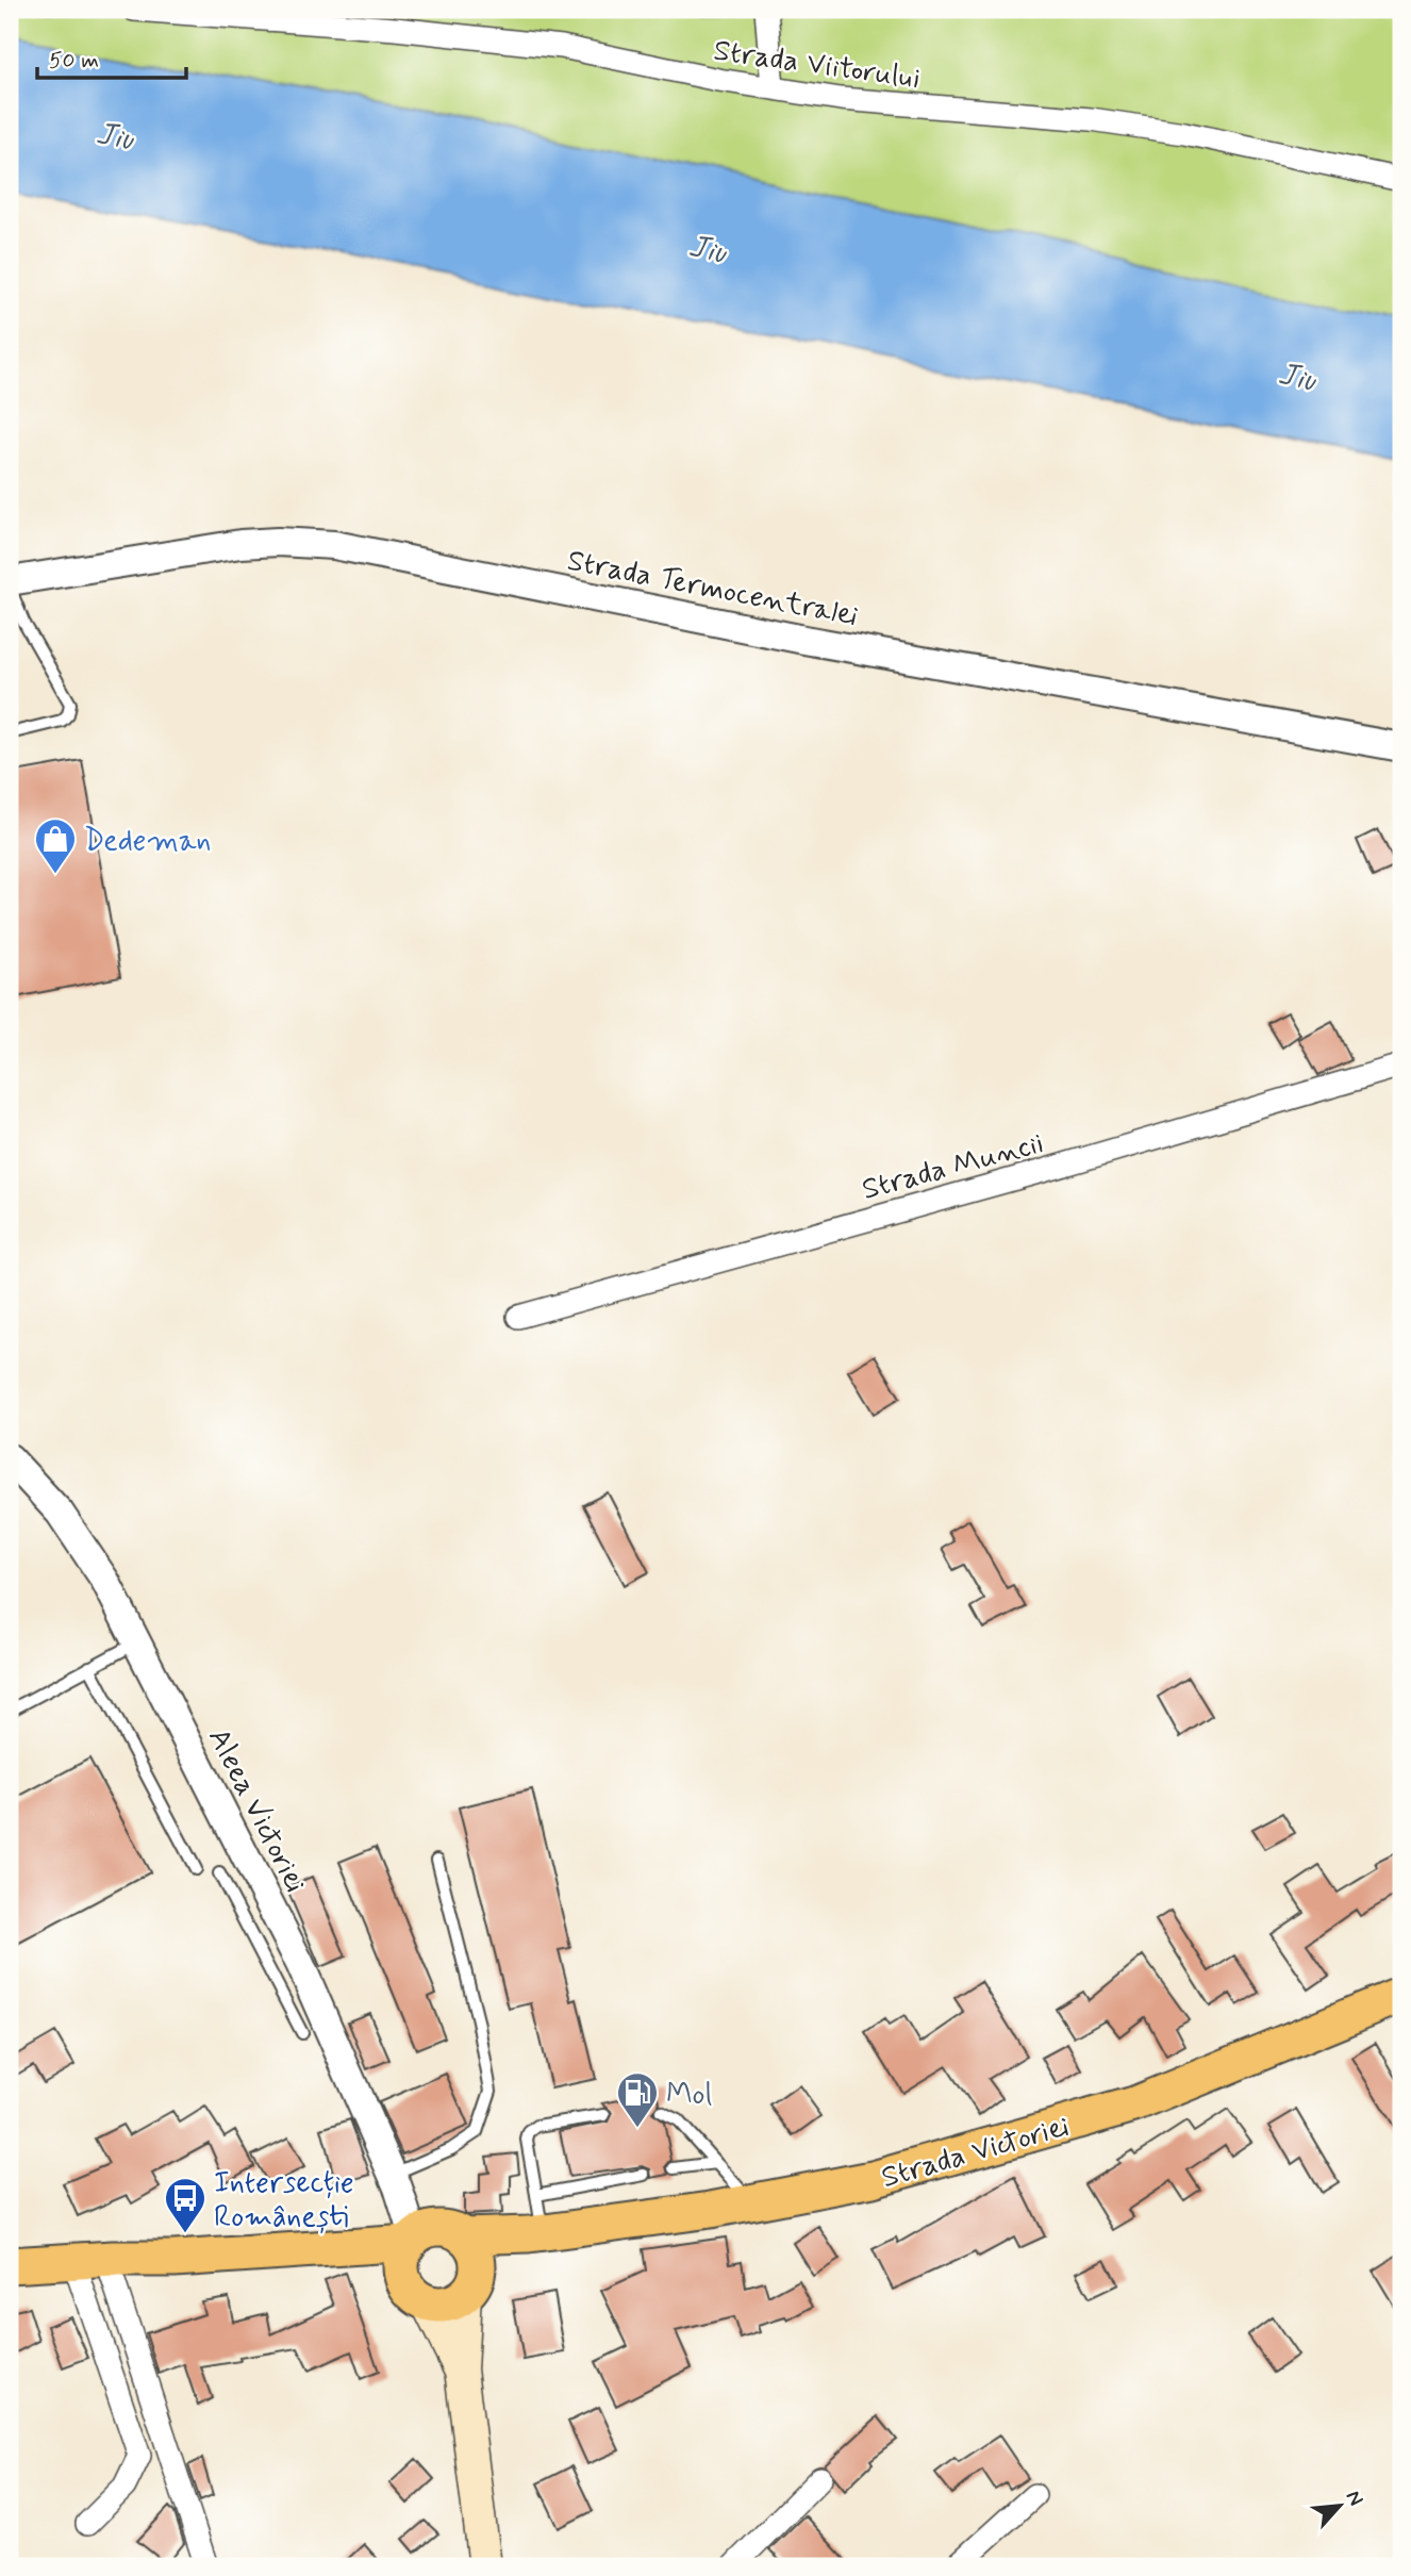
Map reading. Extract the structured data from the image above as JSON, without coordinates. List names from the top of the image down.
{
  "streets": {
    "main road": ["Strada Victoriei"],
    "street": [
      "Strada Viitorului",
      "Strada Termocentralei",
      "Strada Muncii",
      "Aleea Victoriei"
    ]
  },
  "crossings": [
    ["Aleea Victoriei", "Strada Victoriei"]
  ],
  "water": ["Jiu"],
  "places": {
    "shop": ["Dedeman"],
    "fuel station": ["Mol"],
    "bus stop": ["Intersecție Românești"]
  },
  "scale_bar": "50 m",
  "north": "top right"
}
